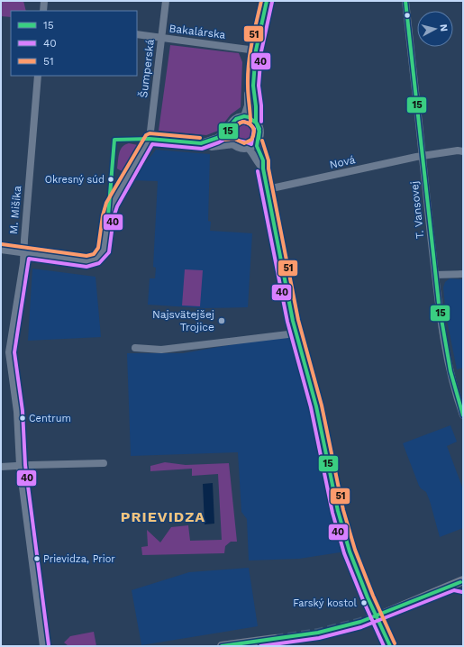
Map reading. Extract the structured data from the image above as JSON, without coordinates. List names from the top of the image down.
{
  "streets": {
    "street": [
      "Bakalárska",
      "Šumperská",
      "Nová",
      "M. Mišíka",
      "T. Vansovej"
    ]
  },
  "crossings": [
    ["Bakalárska", "Šumperská"],
    ["Nová", "T. Vansovej"]
  ],
  "districts": ["PRIEVIDZA"],
  "places": [
    "Okresný súd",
    "Najsvätejšej Trojice",
    "Centrum",
    "Prievidza, Prior",
    "Farský kostol"
  ],
  "lines": ["transit line 15", "transit line 51", "transit line 40"],
  "legend": ["15", "40", "51"],
  "north": "right"
}
